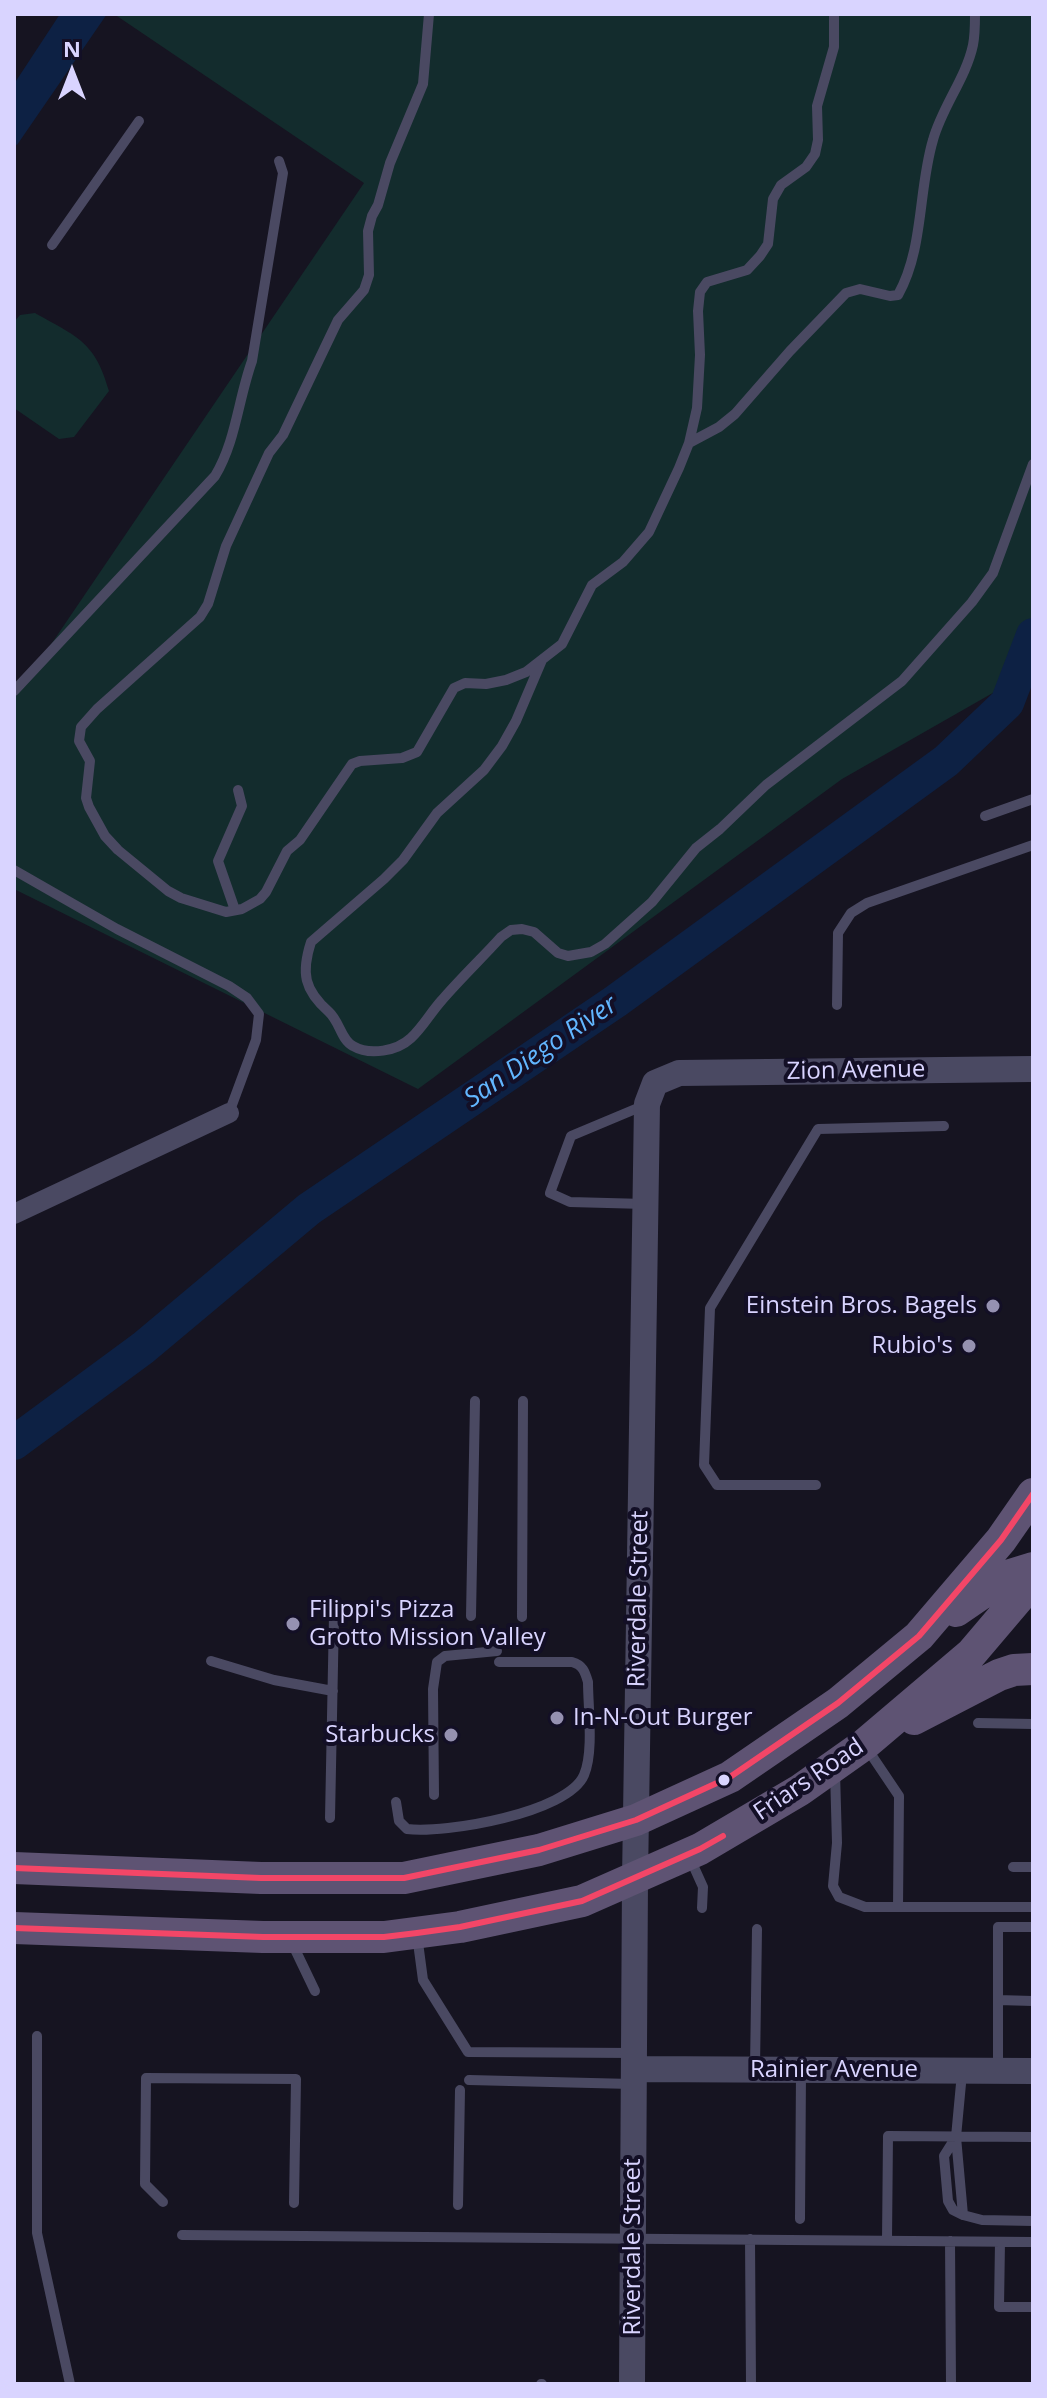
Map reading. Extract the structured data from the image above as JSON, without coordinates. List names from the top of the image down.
{
  "streets": {
    "main road": ["Friars Road"],
    "street": ["Zion Avenue", "Riverdale Street", "Rainier Avenue"]
  },
  "crossings": [
    ["Zion Avenue", "Riverdale Street"],
    ["Riverdale Street", "Friars Road"],
    ["Riverdale Street", "Rainier Avenue"]
  ],
  "water": ["San Diego River"],
  "places": [
    "Einstein Bros. Bagels",
    "Rubio's",
    "Filippi's Pizza Grotto Mission Valley",
    "In-N-Out Burger",
    "Starbucks"
  ],
  "north": "top"
}
